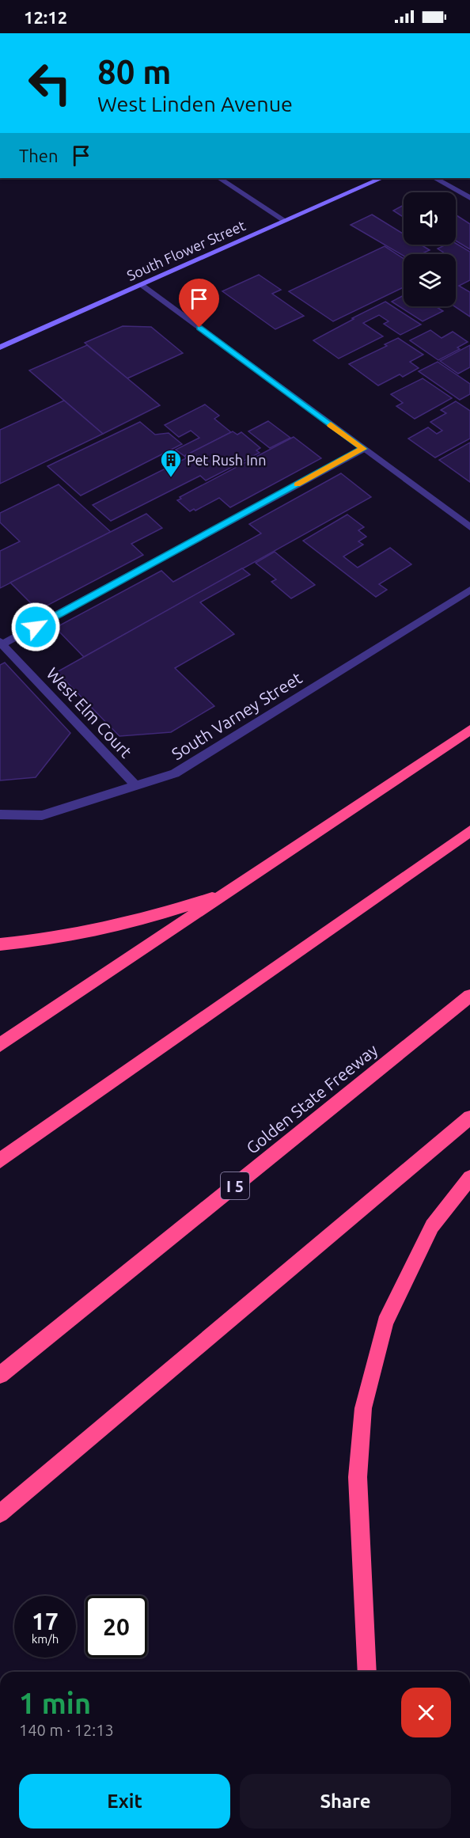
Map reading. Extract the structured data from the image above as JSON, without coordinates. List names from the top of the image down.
{
  "streets": {
    "highway": ["Golden State Freeway", "I 5"],
    "street": ["South Flower Street", "West Elm Court", "South Varney Street"]
  },
  "crossings": [
    ["West Elm Court", "South Varney Street"]
  ],
  "places": {
    "building": ["Pet Rush Inn"]
  },
  "page": {
    "status": "12:12",
    "turn": ["80 m", "West Linden Avenue"],
    "then": "Then",
    "speed": "17 km/h",
    "limit": "20",
    "heading": ["1 min", "140 m · 12:13"],
    "buttons": ["Exit", "Share"]
  }
}
